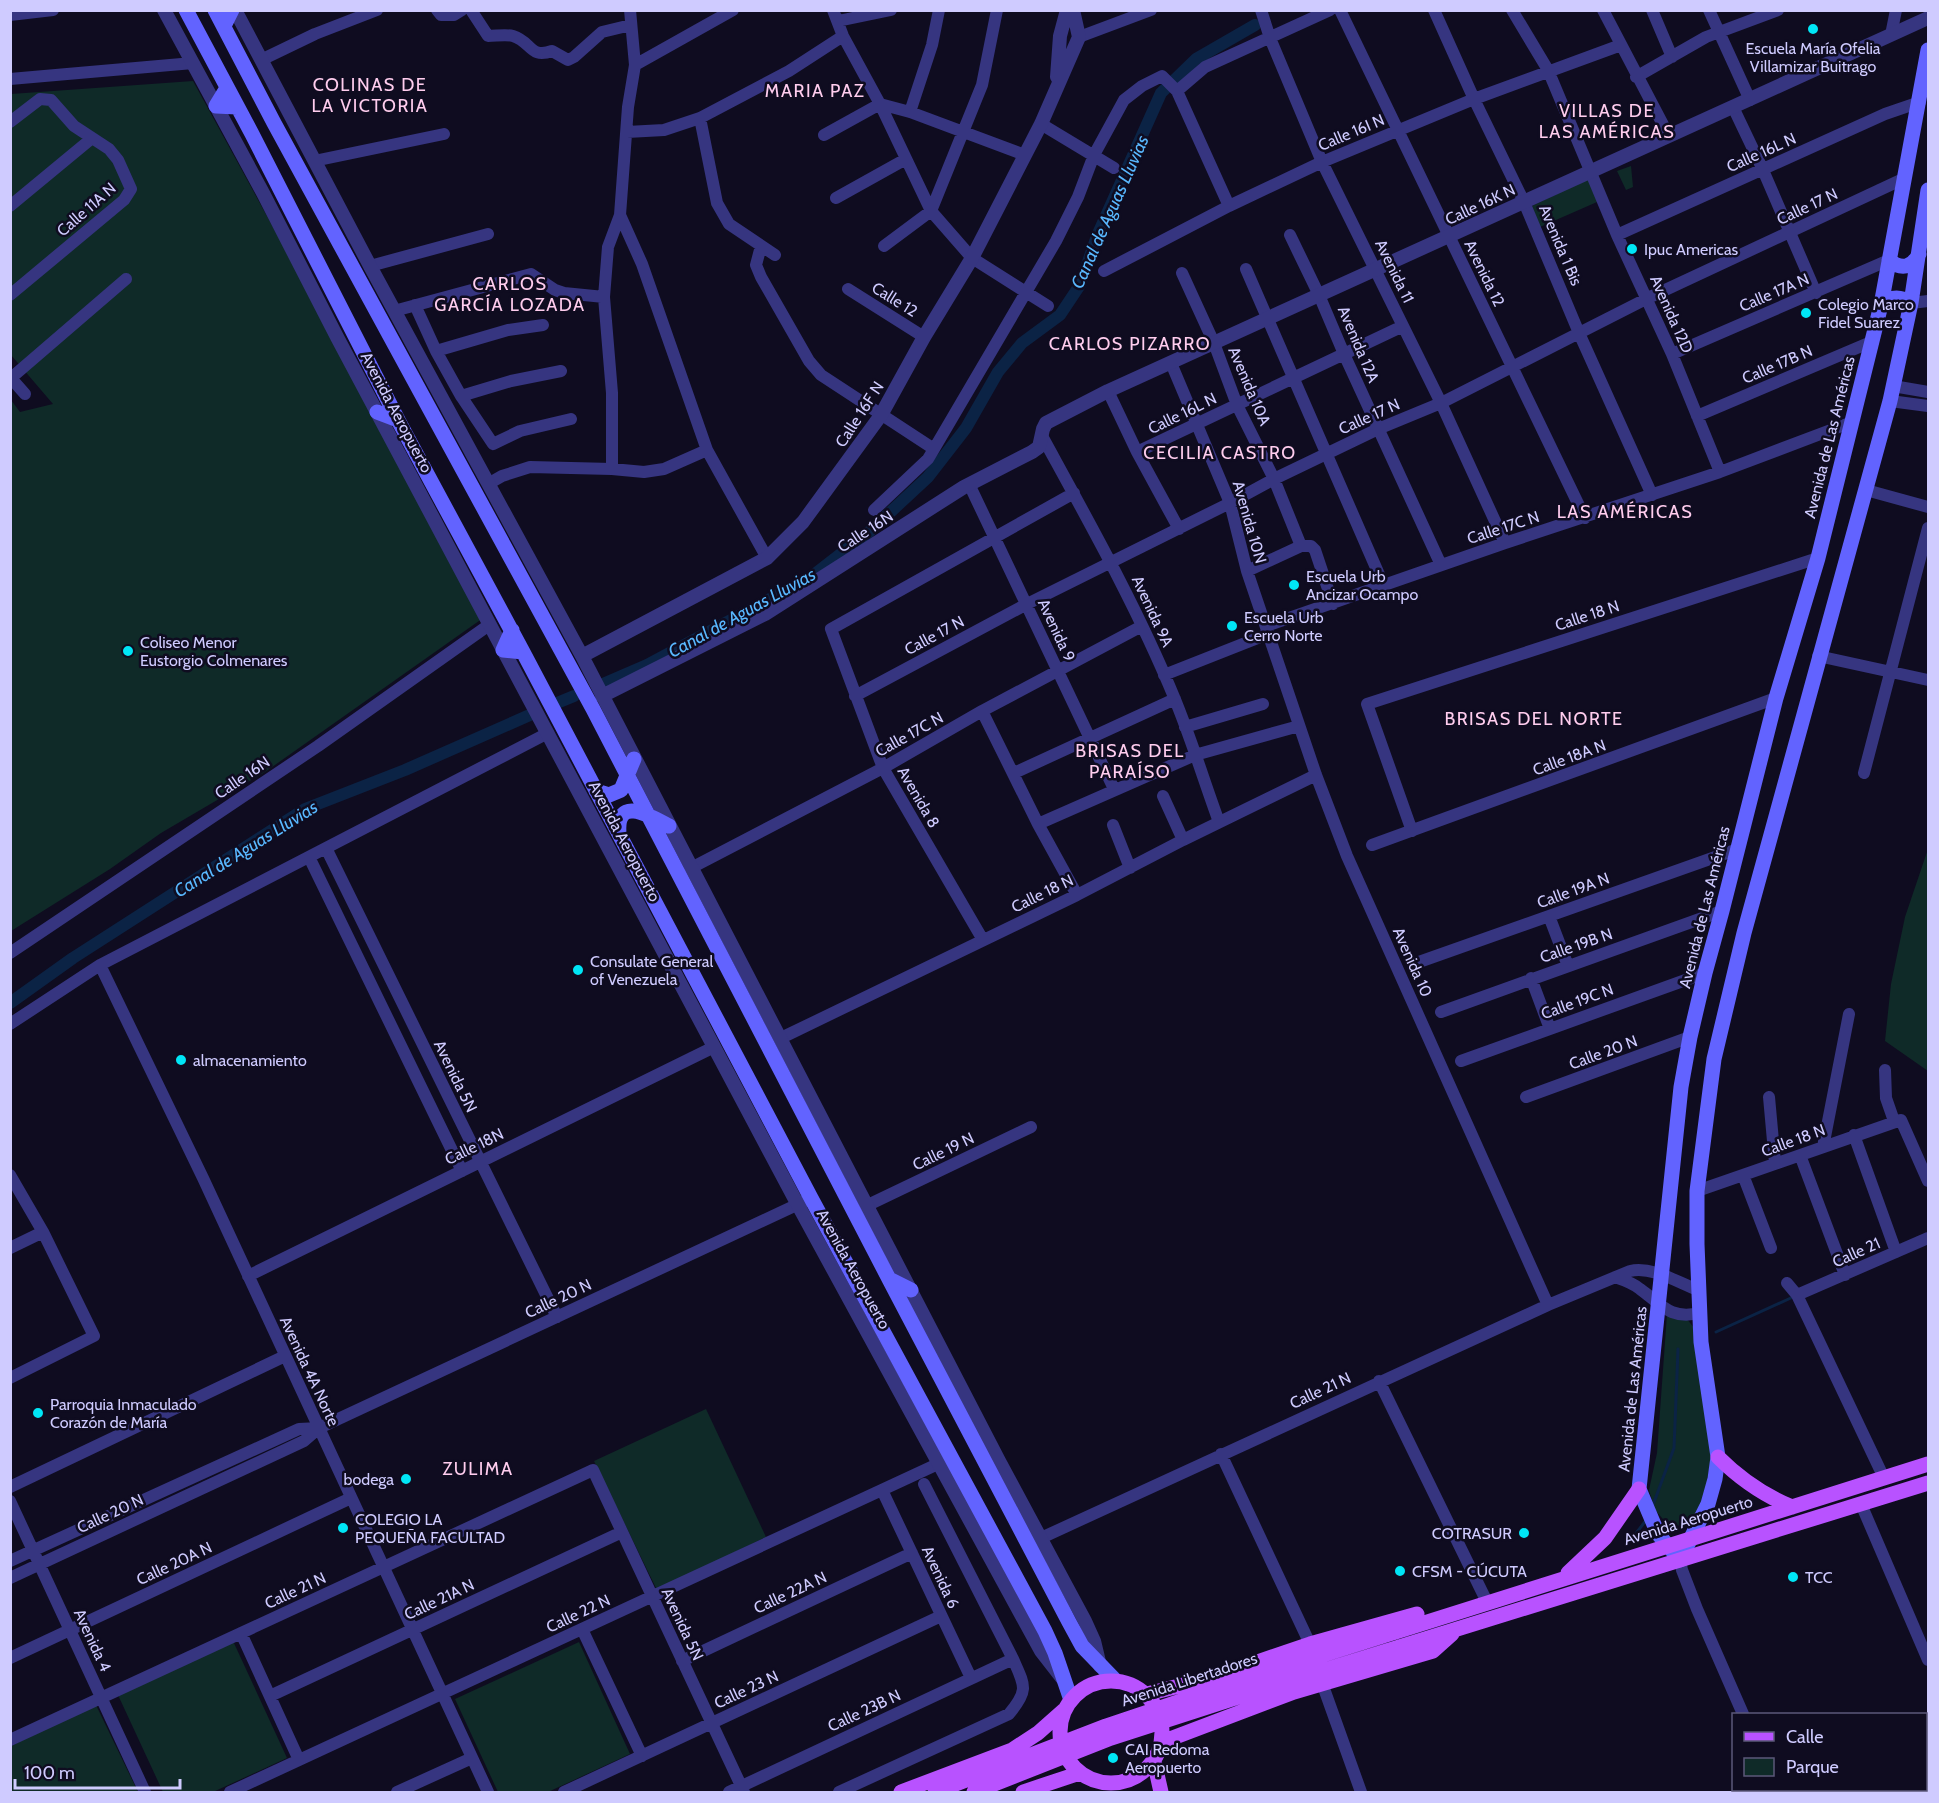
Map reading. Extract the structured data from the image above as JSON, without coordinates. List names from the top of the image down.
{
  "streets": {
    "main road": ["Avenida Aeropuerto", "Avenida de Las Américas", "Avenida Libertadores"],
    "street": [
      "Calle 16I N",
      "Calle 16L N",
      "Calle 16K N",
      "Calle 17 N",
      "Calle 11A N",
      "Avenida 1 Bis",
      "Avenida 11",
      "Avenida 12",
      "Calle 17A N",
      "Calle 12",
      "Avenida 12D",
      "Avenida 12A",
      "Calle 17B N",
      "Avenida 10A",
      "Calle 16F N",
      "Avenida 10N",
      "Calle 17C N",
      "Calle 16N",
      "Avenida 9A",
      "Calle 18 N",
      "Avenida 9",
      "Calle 18A N",
      "Avenida 8",
      "Calle 19A N",
      "Calle 19B N",
      "Avenida 10",
      "Calle 19C N",
      "Calle 20 N",
      "Avenida 5N",
      "Calle 18N",
      "Calle 19 N",
      "Calle 21",
      "Avenida 4A Norte",
      "Calle 21 N",
      "Calle 20A N",
      "Avenida 6",
      "Calle 22A N",
      "Calle 21A N",
      "Calle 22 N",
      "Avenida 4",
      "Calle 23 N",
      "Calle 23B N"
    ]
  },
  "crossings": [
    ["Calle 16I N", "Avenida 1 Bis"],
    ["Calle 16I N", "Avenida 11"],
    ["Calle 16I N", "Avenida 12"],
    ["Calle 16I N", "Avenida 12D"],
    ["Calle 16L N", "Avenida 11"],
    ["Calle 16L N", "Avenida 12D"],
    ["Calle 16L N", "Avenida 12A"],
    ["Calle 16L N", "Avenida 10A"],
    ["Calle 16L N", "Avenida de Las Américas"],
    ["Calle 16L N", "Avenida 10N"],
    ["Calle 16K N", "Avenida 1 Bis"],
    ["Calle 16K N", "Avenida 11"],
    ["Calle 16K N", "Avenida 12"],
    ["Calle 16K N", "Avenida 12D"],
    ["Calle 16K N", "Avenida 12A"],
    ["Calle 16K N", "Avenida 10A"],
    ["Calle 16K N", "Avenida 10N"],
    ["Calle 16K N", "Calle 16N"],
    ["Calle 16K N", "Avenida 9A"],
    ["Calle 17 N", "Avenida 1 Bis"],
    ["Calle 17 N", "Avenida 11"],
    ["Calle 17 N", "Avenida 12"],
    ["Calle 17 N", "Avenida 12D"],
    ["Calle 17 N", "Avenida 12A"],
    ["Calle 17 N", "Avenida 10A"],
    ["Calle 17 N", "Avenida de Las Américas"],
    ["Calle 17 N", "Avenida 10N"],
    ["Calle 17 N", "Avenida 9A"],
    ["Calle 17 N", "Avenida 9"],
    ["Calle 17 N", "Avenida 8"],
    ["Avenida 1 Bis", "Calle 17C N"],
    ["Avenida 11", "Calle 17C N"],
    ["Avenida 12", "Calle 17C N"],
    ["Calle 17A N", "Avenida 12D"],
    ["Calle 17A N", "Avenida de Las Américas"],
    ["Calle 12", "Calle 16F N"],
    ["Avenida 12D", "Calle 17B N"],
    ["Avenida 12D", "Calle 17C N"],
    ["Avenida 12A", "Calle 17C N"],
    ["Calle 17B N", "Avenida de Las Américas"],
    ["Avenida 10A", "Calle 17C N"],
    ["Avenida Aeropuerto", "Calle 16N"],
    ["Avenida Aeropuerto", "Calle 20 N"],
    ["Avenida Aeropuerto", "Calle 18N"],
    ["Avenida Aeropuerto", "Calle 22 N"],
    ["Avenida Aeropuerto", "Avenida Libertadores"],
    ["Avenida de Las Américas", "Calle 17C N"],
    ["Avenida de Las Américas", "Calle 18 N"],
    ["Avenida de Las Américas", "Calle 18A N"],
    ["Avenida de Las Américas", "Calle 19A N"],
    ["Avenida de Las Américas", "Calle 19B N"],
    ["Avenida de Las Américas", "Calle 19C N"],
    ["Avenida de Las Américas", "Calle 20 N"],
    ["Avenida de Las Américas", "Calle 21 N"],
    ["Avenida 10N", "Calle 17C N"],
    ["Avenida 10N", "Avenida 10"],
    ["Calle 17C N", "Avenida 9A"],
    ["Calle 17C N", "Avenida 9"],
    ["Calle 17C N", "Avenida 8"],
    ["Calle 17C N", "Avenida 10"],
    ["Calle 16N", "Avenida 9A"],
    ["Calle 16N", "Avenida 9"],
    ["Avenida 9A", "Calle 18 N"],
    ["Calle 18 N", "Calle 18A N"],
    ["Calle 18 N", "Avenida 8"],
    ["Calle 18 N", "Avenida 10"],
    ["Avenida 9", "Avenida 8"],
    ["Avenida 10", "Calle 21 N"],
    ["Calle 20 N", "Avenida 5N"],
    ["Calle 20 N", "Avenida 4A Norte"],
    ["Calle 20 N", "Avenida 4"],
    ["Avenida 5N", "Calle 18N"],
    ["Avenida 5N", "Calle 21 N"],
    ["Avenida 5N", "Calle 22A N"],
    ["Avenida 5N", "Calle 21A N"],
    ["Avenida 5N", "Calle 22 N"],
    ["Avenida 5N", "Calle 23 N"],
    ["Avenida 5N", "Calle 23B N"],
    ["Calle 18N", "Avenida 4A Norte"],
    ["Avenida 4A Norte", "Calle 21 N"],
    ["Avenida 4A Norte", "Calle 20A N"],
    ["Avenida 4A Norte", "Calle 21A N"],
    ["Avenida 4A Norte", "Calle 22 N"],
    ["Calle 21 N", "Avenida 4"],
    ["Calle 20A N", "Avenida 4"],
    ["Avenida 6", "Calle 22A N"],
    ["Avenida 6", "Calle 22 N"],
    ["Avenida 6", "Calle 23 N"],
    ["Avenida 6", "Calle 23B N"]
  ],
  "districts": [
    "COLINAS DE LA VICTORIA",
    "MARIA PAZ",
    "VILLAS DE LAS AMÉRICAS",
    "CARLOS GARCÍA LOZADA",
    "CARLOS PIZARRO",
    "CECILIA CASTRO",
    "LAS AMÉRICAS",
    "BRISAS DEL NORTE",
    "BRISAS DEL PARAÍSO",
    "ZULIMA"
  ],
  "water": ["Canal de Aguas Lluvias"],
  "places": [
    "Escuela María Ofelia Villamizar Buitrago",
    "Ipuc Americas",
    "Colegio Marco Fidel Suarez",
    "Escuela Urb Ancizar Ocampo",
    "Escuela Urb Cerro Norte",
    "Coliseo Menor Eustorgio Colmenares",
    "Consulate General of Venezuela",
    "almacenamiento",
    "Parroquia Inmaculado Corazón de María",
    "bodega",
    "COLEGIO LA PEQUEÑA FACULTAD",
    "COTRASUR",
    "CFSM - CÚCUTA",
    "TCC",
    "CAI Redoma Aeropuerto"
  ],
  "legend": ["Calle", "Parque"],
  "scale_bar": "100 m"
}
